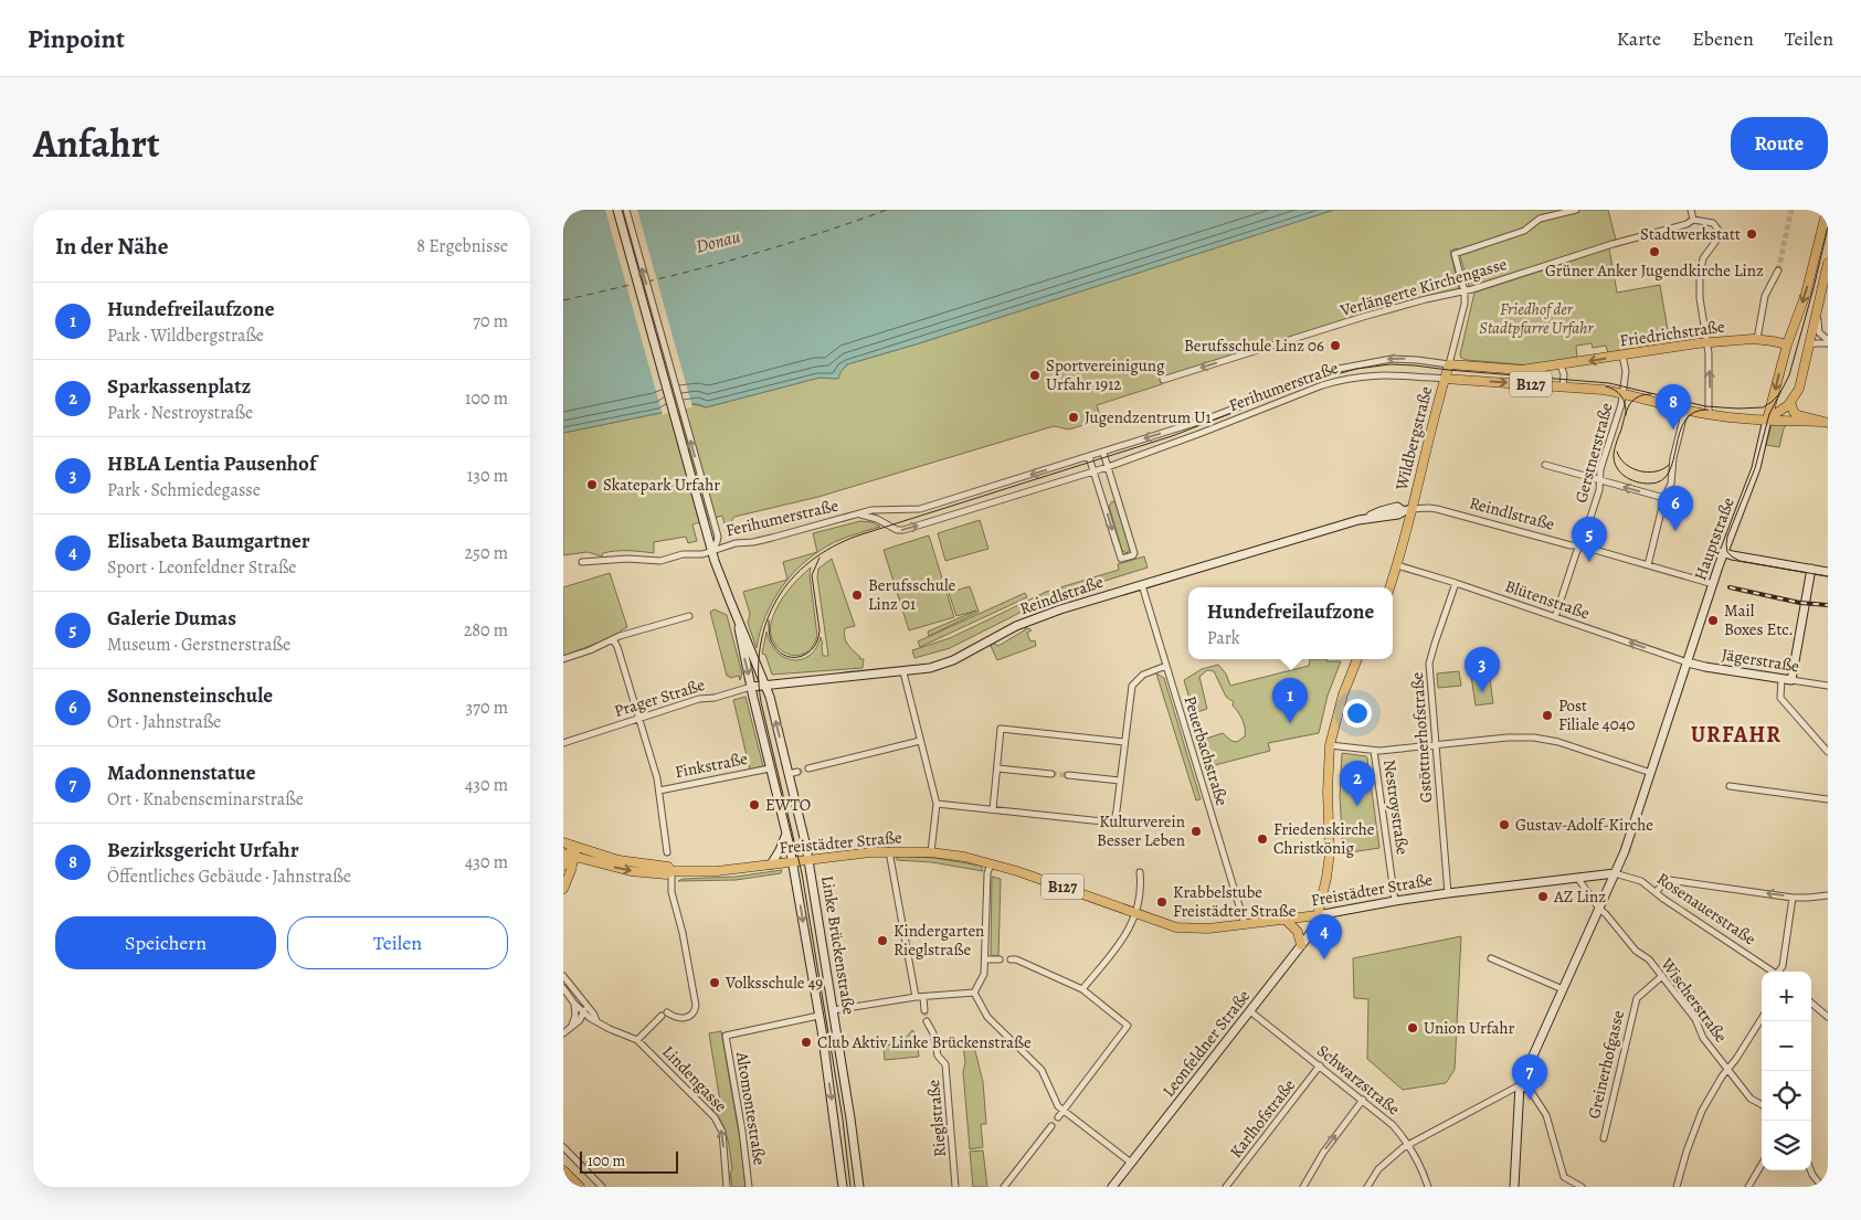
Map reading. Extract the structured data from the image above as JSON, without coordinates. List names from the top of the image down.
{
  "streets": {
    "main road": [
      "Friedrichstraße",
      "B127",
      "Ferihumerstraße",
      "Wildbergstraße",
      "Hauptstraße",
      "Freistädter Straße"
    ],
    "street": [
      "Verlängerte Kirchengasse",
      "Gerstnerstraße",
      "Reindlstraße",
      "Blütenstraße",
      "Jägerstraße",
      "Prager Straße",
      "Gstöttnerhofstraße",
      "Peuerbachstraße",
      "Finkstraße",
      "Nestroystraße",
      "Rosenauerstraße",
      "Linke Brückenstraße",
      "Wischerstraße",
      "Leonfeldner Straße",
      "Greinerhofgasse",
      "Lindengasse",
      "Schwarzstraße",
      "Altomontestraße",
      "Rieglstraße",
      "Karlhofstraße"
    ]
  },
  "crossings": [
    ["Verlängerte Kirchengasse", "Wildbergstraße"],
    ["Friedrichstraße", "Ferihumerstraße"],
    ["Friedrichstraße", "Gerstnerstraße"],
    ["Friedrichstraße", "Hauptstraße"],
    ["B127", "Ferihumerstraße"],
    ["B127", "Hauptstraße"],
    ["Ferihumerstraße", "Wildbergstraße"],
    ["Ferihumerstraße", "Gerstnerstraße"],
    ["Ferihumerstraße", "Hauptstraße"],
    ["Ferihumerstraße", "Linke Brückenstraße"],
    ["Wildbergstraße", "Reindlstraße"],
    ["Wildbergstraße", "Blütenstraße"],
    ["Gerstnerstraße", "Reindlstraße"],
    ["Gerstnerstraße", "Blütenstraße"],
    ["Reindlstraße", "Hauptstraße"],
    ["Reindlstraße", "Prager Straße"],
    ["Reindlstraße", "Peuerbachstraße"],
    ["Reindlstraße", "Linke Brückenstraße"],
    ["Hauptstraße", "Blütenstraße"],
    ["Hauptstraße", "Jägerstraße"],
    ["Hauptstraße", "Freistädter Straße"],
    ["Hauptstraße", "Rosenauerstraße"],
    ["Hauptstraße", "Wischerstraße"],
    ["Blütenstraße", "Jägerstraße"],
    ["Blütenstraße", "Gstöttnerhofstraße"],
    ["Prager Straße", "Linke Brückenstraße"],
    ["Gstöttnerhofstraße", "Freistädter Straße"],
    ["Peuerbachstraße", "Freistädter Straße"],
    ["Finkstraße", "Linke Brückenstraße"],
    ["Nestroystraße", "Freistädter Straße"],
    ["Freistädter Straße", "Rosenauerstraße"],
    ["Freistädter Straße", "Linke Brückenstraße"],
    ["Freistädter Straße", "Wischerstraße"],
    ["Freistädter Straße", "Leonfeldner Straße"],
    ["Linke Brückenstraße", "Altomontestraße"],
    ["Wischerstraße", "Greinerhofgasse"],
    ["Leonfeldner Straße", "Schwarzstraße"],
    ["Schwarzstraße", "Karlhofstraße"]
  ],
  "one_way": ["Verlängerte Kirchengasse", "Blütenstraße", "Lindengasse"],
  "districts": ["URFAHR"],
  "water": ["Donau"],
  "parks": ["Friedhof der Stadtpfarre Urfahr"],
  "places": [
    "Stadtwerkstatt",
    "Grüner Anker Jugendkirche Linz",
    "Berufsschule Linz 06",
    "Sportvereinigung Urfahr 1912",
    "Jugendzentrum U1",
    "Skatepark Urfahr",
    "Berufsschule Linz 01",
    "Mail Boxes Etc.",
    "Post Filiale 4040",
    "EWTO",
    "Gustav-Adolf-Kirche",
    "Kulturverein Besser Leben",
    "Friedenskirche Christkönig",
    "AZ Linz",
    "Krabbelstube Freistädter Straße",
    "Kindergarten Rieglstraße",
    "Volksschule 49",
    "Union Urfahr",
    "Club Aktiv Linke Brückenstraße"
  ],
  "scale_bar": "100 m",
  "page": {
    "header": "Pinpoint",
    "nav": ["Karte", "Ebenen", "Teilen"],
    "title": "Anfahrt",
    "buttons": [
      "Route",
      ["Speichern", "Teilen"]
    ],
    "heading": ["In der Nähe", "8 Ergebnisse"],
    "list": [
      {
        "mark": "1",
        "name": "Hundefreilaufzone",
        "note": "Park · Wildbergstraße",
        "value": "70 m"
      },
      {
        "mark": "2",
        "name": "Sparkassenplatz",
        "note": "Park · Nestroystraße",
        "value": "100 m"
      },
      {
        "mark": "3",
        "name": "HBLA Lentia Pausenhof",
        "note": "Park · Schmiedegasse",
        "value": "130 m"
      },
      {
        "mark": "4",
        "name": "Elisabeta Baumgartner",
        "note": "Sport · Leonfeldner Straße",
        "value": "250 m"
      },
      {
        "mark": "5",
        "name": "Galerie Dumas",
        "note": "Museum · Gerstnerstraße",
        "value": "280 m"
      },
      {
        "mark": "6",
        "name": "Sonnensteinschule",
        "note": "Ort · Jahnstraße",
        "value": "370 m"
      },
      {
        "mark": "7",
        "name": "Madonnenstatue",
        "note": "Ort · Knabenseminarstraße",
        "value": "430 m"
      },
      {
        "mark": "8",
        "name": "Bezirksgericht Urfahr",
        "note": "Öffentliches Gebäude · Jahnstraße",
        "value": "430 m"
      }
    ],
    "pins": [
      "8",
      "6",
      "5",
      "3",
      "1",
      "2",
      "4",
      "7"
    ],
    "popup": ["Hundefreilaufzone", "Park"],
    "map_buttons": ["+", "−"],
    "scale": "100 m"
  }
}
